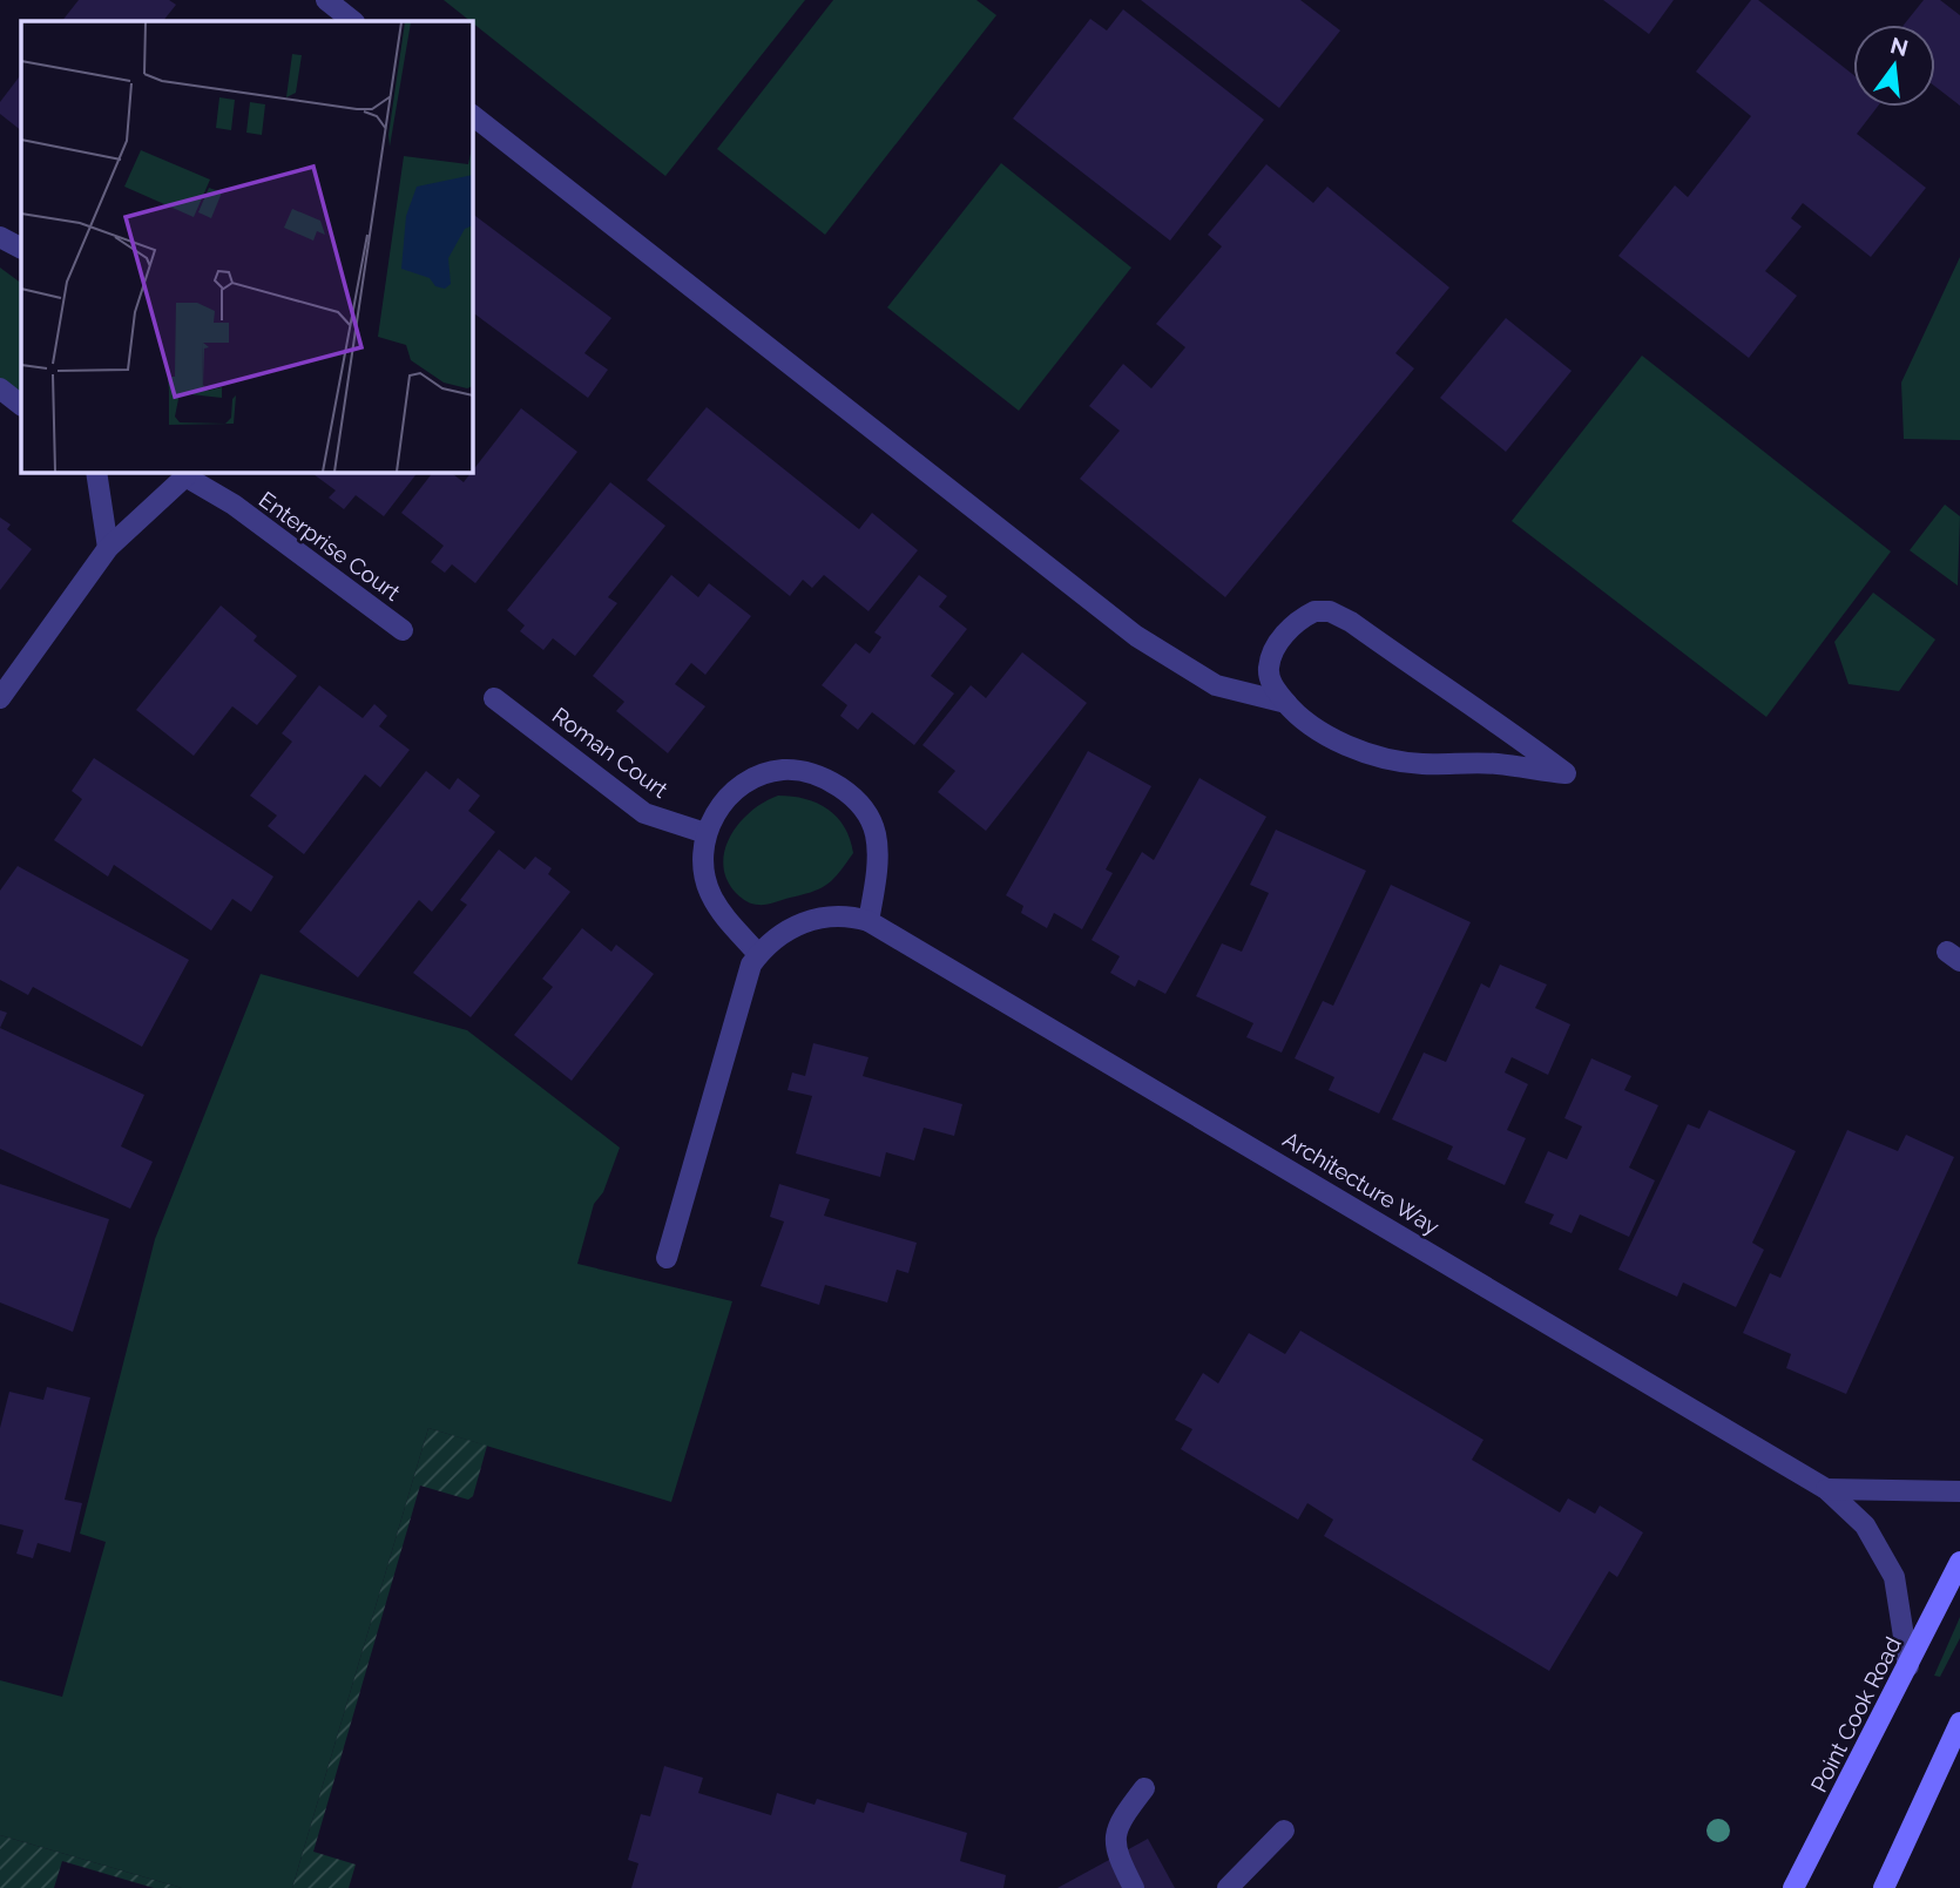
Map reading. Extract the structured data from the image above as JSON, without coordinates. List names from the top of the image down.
{
  "streets": {
    "main road": ["Point Cook Road"],
    "street": ["Enterprise Court", "Roman Court", "Architecture Way"]
  },
  "crossings": [
    ["Roman Court", "Architecture Way"],
    ["Architecture Way", "Point Cook Road"]
  ],
  "north": "top"
}
